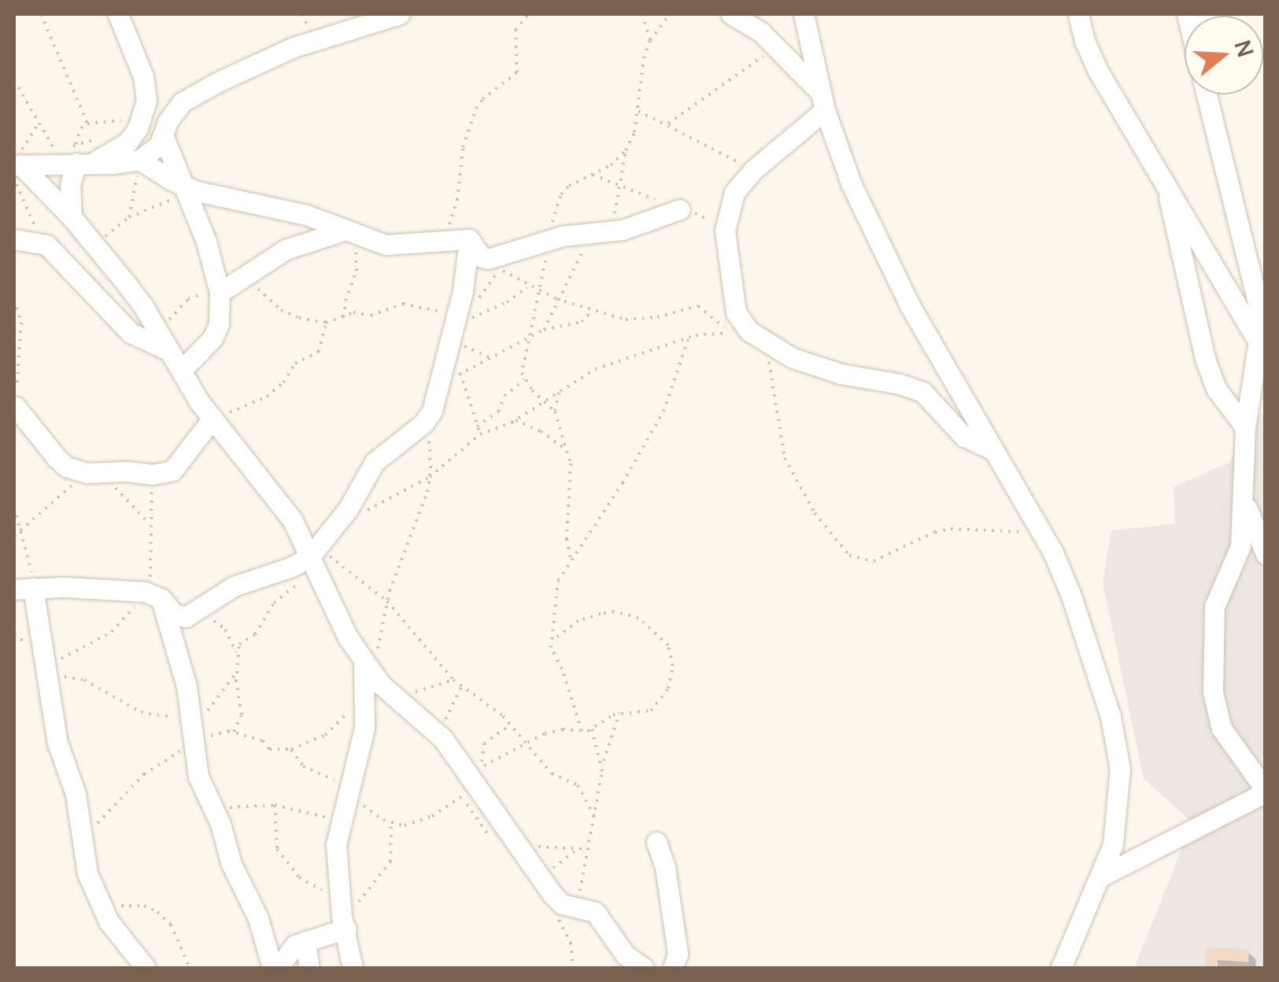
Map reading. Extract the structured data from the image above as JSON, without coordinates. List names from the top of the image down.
{
  "north": "right"
}
